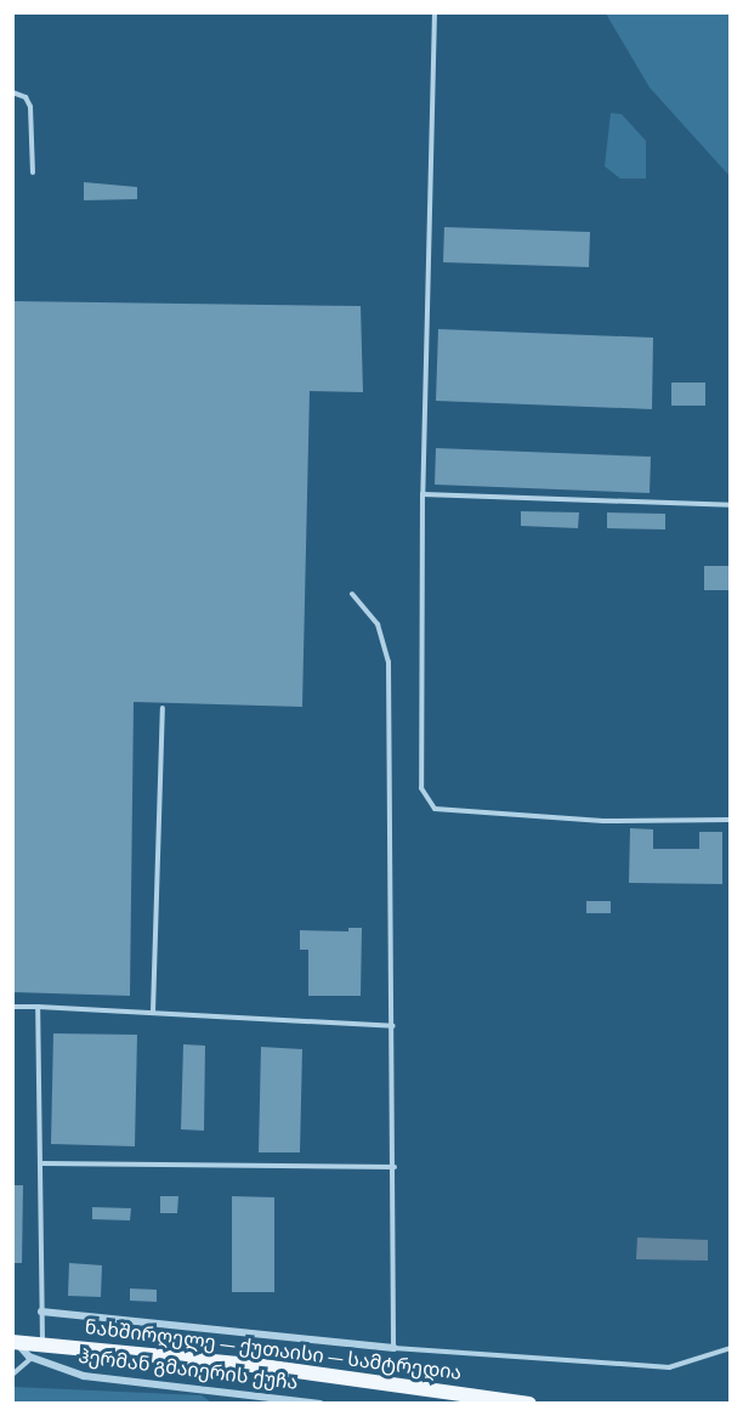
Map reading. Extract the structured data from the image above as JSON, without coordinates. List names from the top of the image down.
{
  "streets": {
    "main road": ["ნახშირღელე — ქუთაისი — სამტრედია"],
    "street": ["ჰერმან გმაიერის ქუჩა"]
  },
  "crossings": [
    ["ნახშირღელე — ქუთაისი — სამტრედია", "ჰერმან გმაიერის ქუჩა"]
  ]
}
